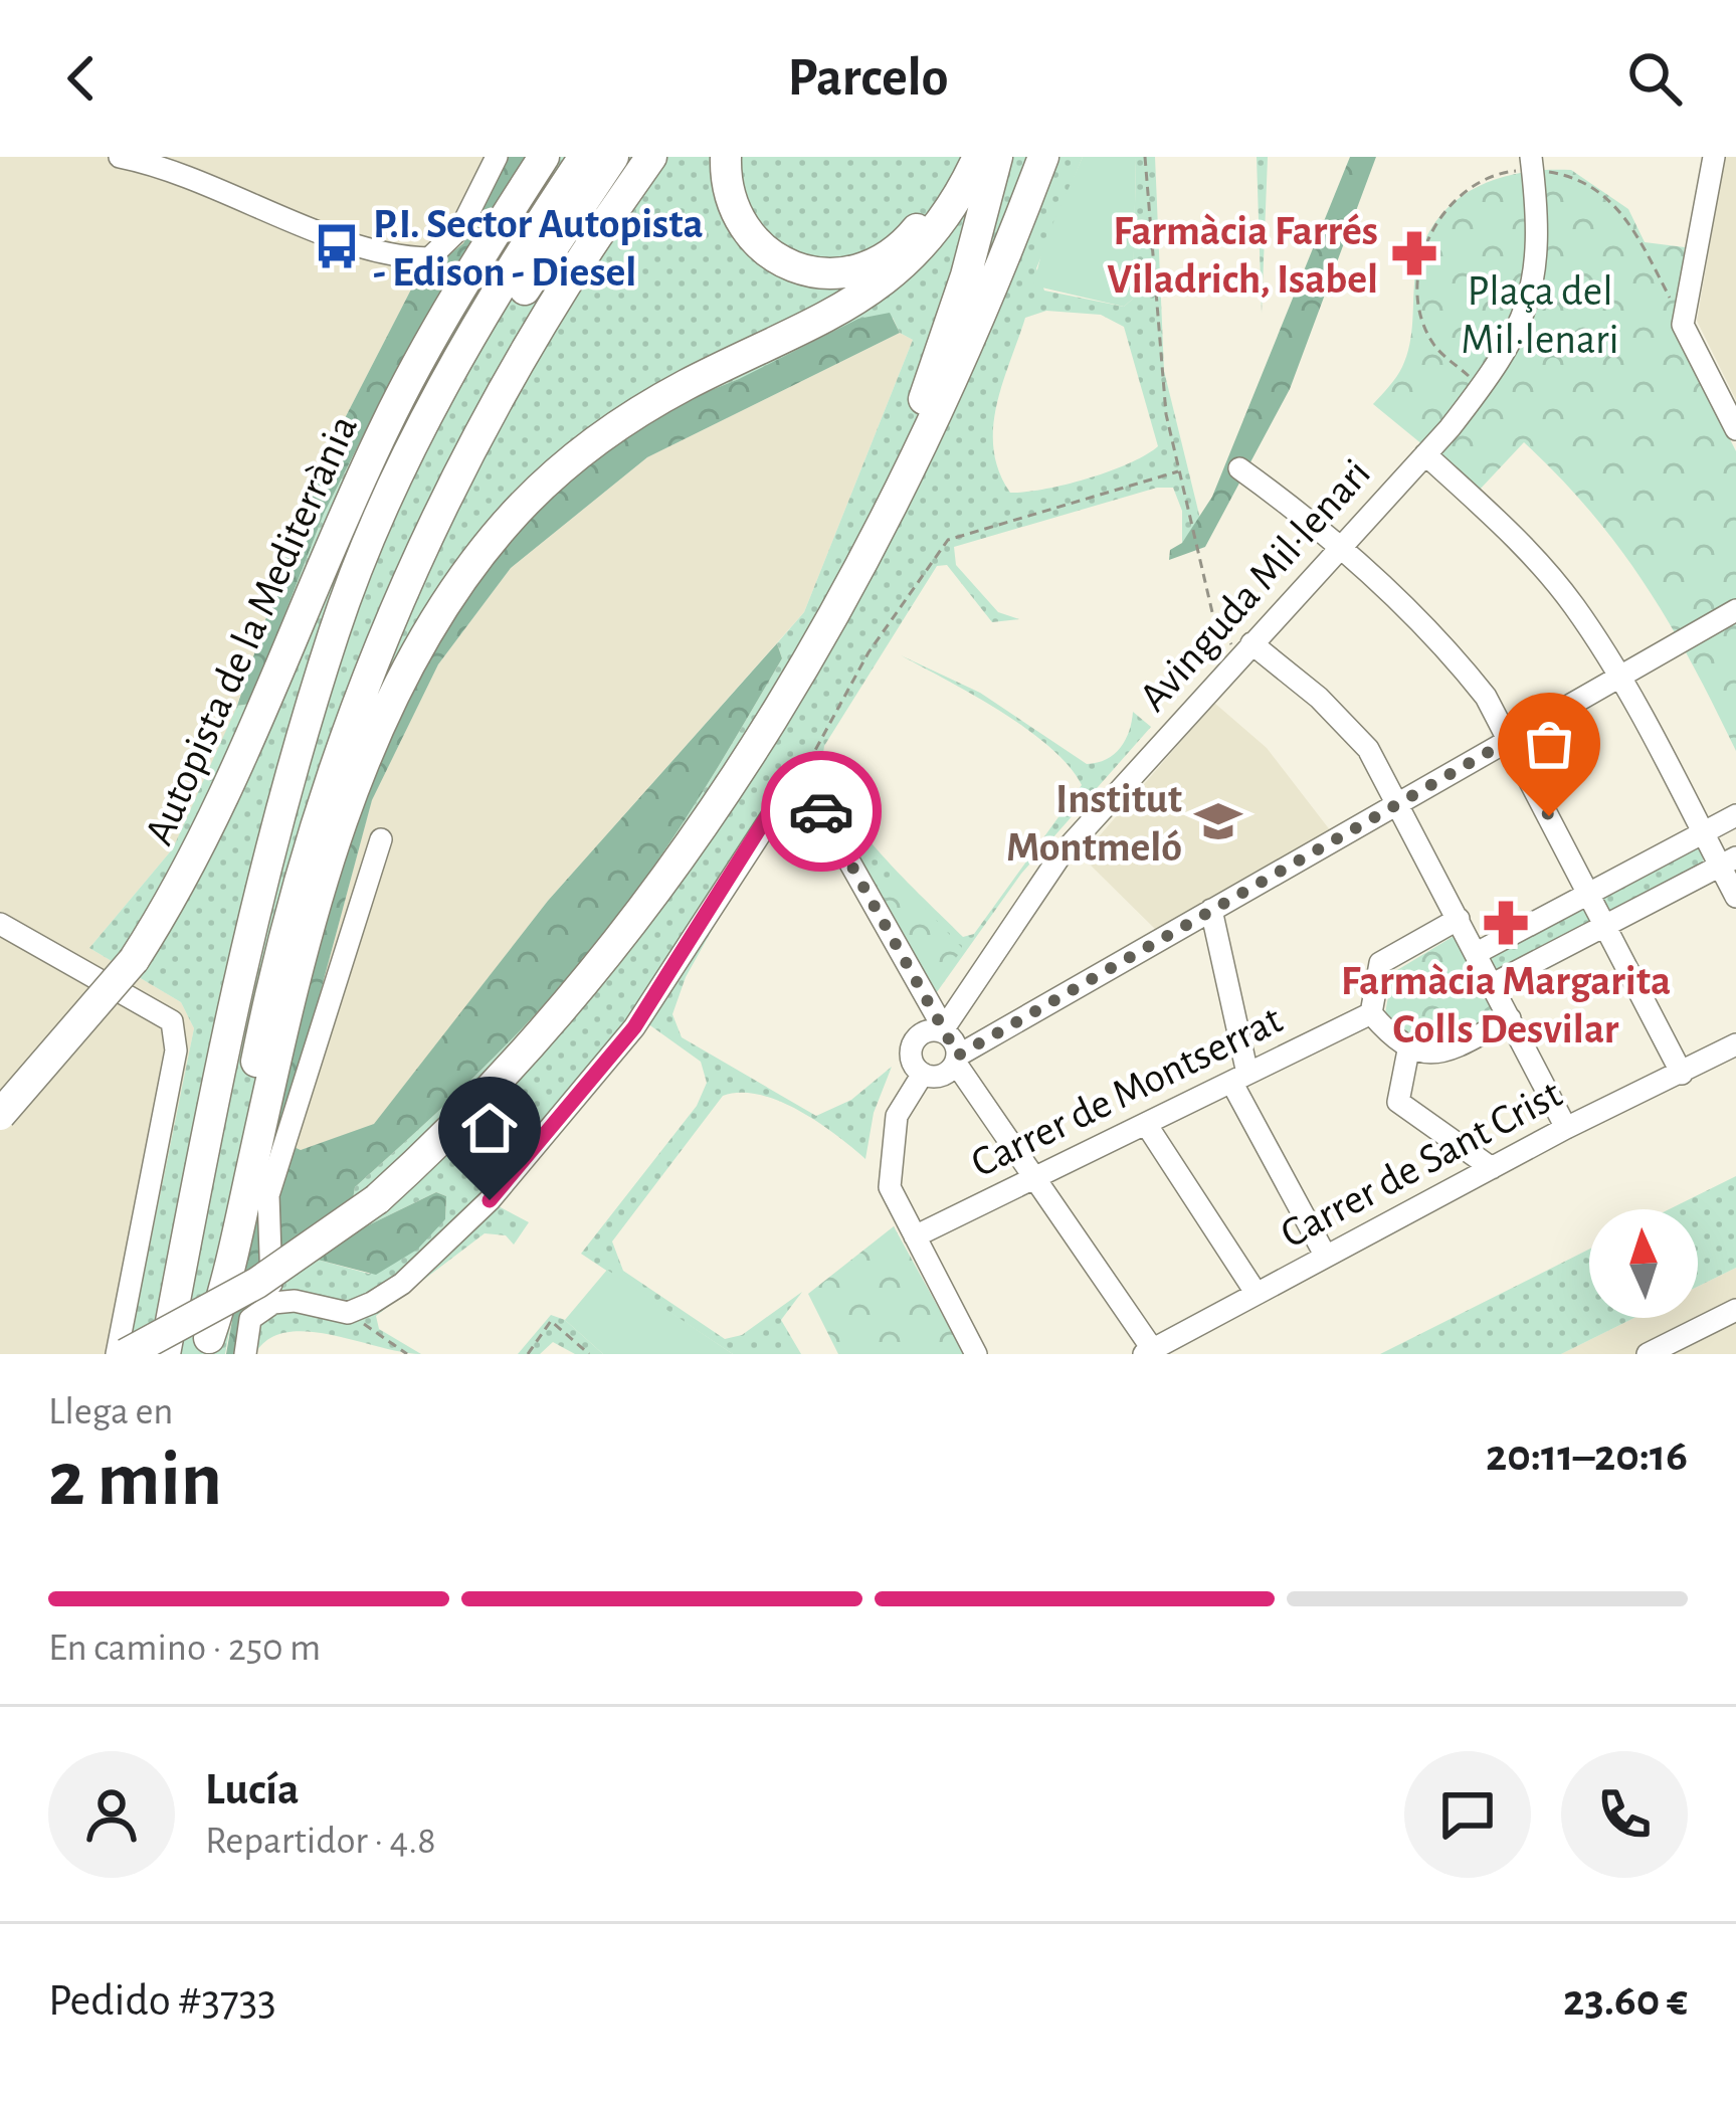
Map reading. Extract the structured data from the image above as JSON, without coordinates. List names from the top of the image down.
{
  "streets": {
    "highway": ["Autopista de la Mediterrània"],
    "street": ["Avinguda Mil·lenari", "Carrer de Montserrat", "Carrer de Sant Crist"]
  },
  "parks": ["Plaça del Mil·lenari"],
  "places": {
    "bus stop": ["P.I. Sector Autopista - Edison - Diesel"],
    "pharmacy": ["Farmàcia Farrés Viladrich, Isabel", "Farmàcia Margarita Colls Desvilar"],
    "school or university": ["Institut Montmeló"]
  },
  "north": "top",
  "page": {
    "header": "Parcelo",
    "heading": ["2 min", "Llega en", "20:11–20:16"],
    "panel": [
      "Lucía",
      "Repartidor · 4.8",
      "Pedido #3733",
      "23.60 €"
    ],
    "bar": "En camino · 250 m"
  }
}
